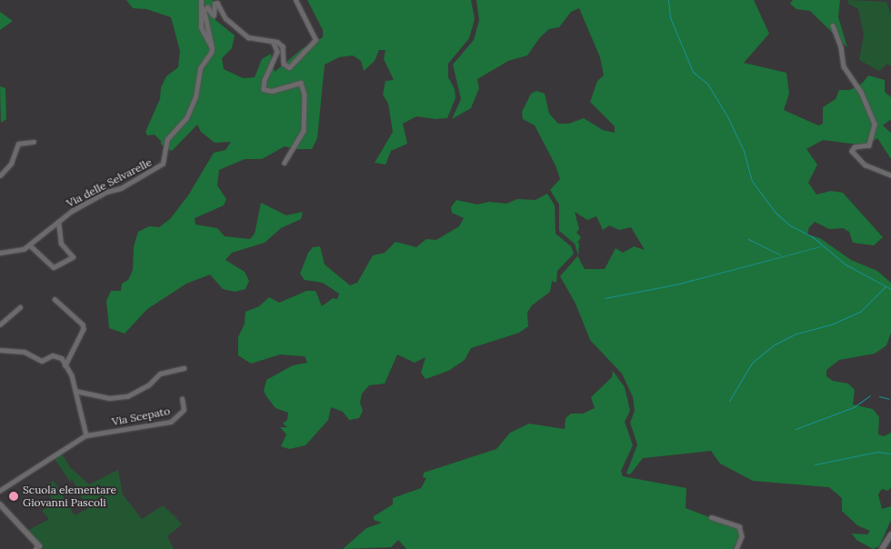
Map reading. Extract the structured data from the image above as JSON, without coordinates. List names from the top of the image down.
{
  "streets": {
    "street": ["Via delle Selvarelle", "Via Scepato"]
  },
  "places": ["Scuola elementare Giovanni Pascoli"]
}
